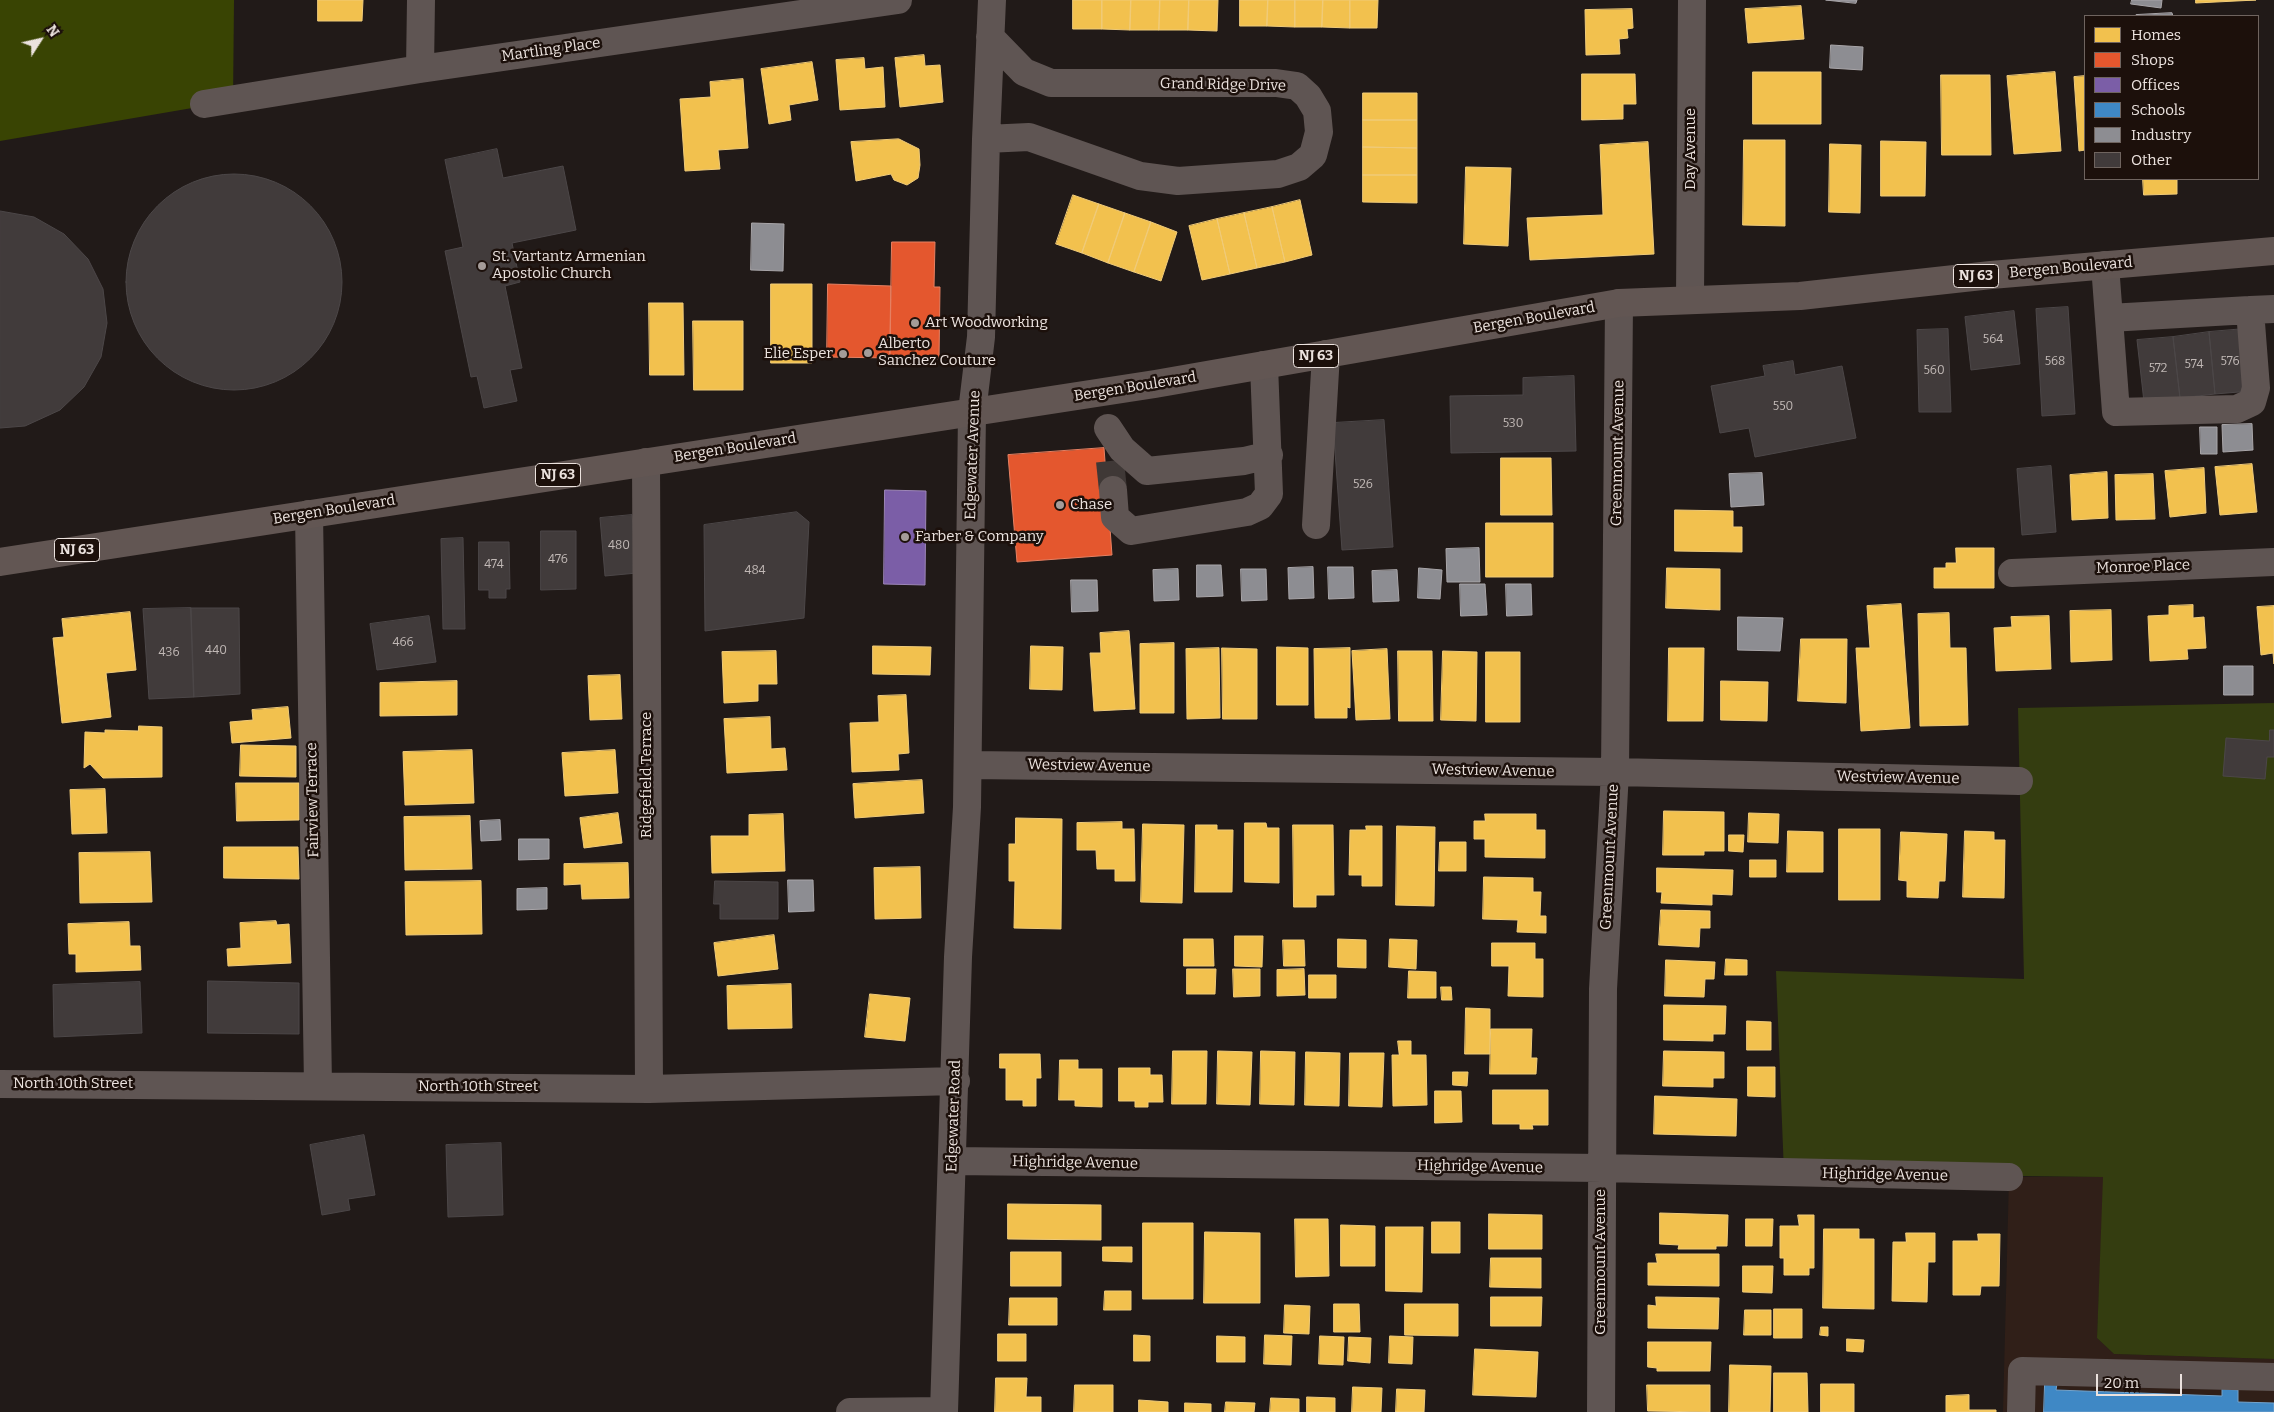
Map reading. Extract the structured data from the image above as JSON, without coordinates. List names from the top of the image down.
{
  "streets": {
    "main road": ["Bergen Boulevard", "NJ 63"],
    "street": [
      "Martling Place",
      "Grand Ridge Drive",
      "Day Avenue",
      "Greenmount Avenue",
      "Edgewater Avenue",
      "Monroe Place",
      "Westview Avenue",
      "Ridgefield Terrace",
      "Fairview Terrace",
      "North 10th Street",
      "Edgewater Road",
      "Highridge Avenue"
    ]
  },
  "crossings": [
    ["Grand Ridge Drive", "Edgewater Avenue"],
    ["Day Avenue", "Bergen Boulevard"],
    ["Bergen Boulevard", "Greenmount Avenue"],
    ["Bergen Boulevard", "Edgewater Avenue"],
    ["Bergen Boulevard", "Ridgefield Terrace"],
    ["Bergen Boulevard", "Fairview Terrace"],
    ["Greenmount Avenue", "Westview Avenue"],
    ["Greenmount Avenue", "Highridge Avenue"],
    ["Edgewater Avenue", "Westview Avenue"],
    ["Edgewater Avenue", "Edgewater Road"],
    ["Ridgefield Terrace", "North 10th Street"],
    ["Fairview Terrace", "North 10th Street"],
    ["North 10th Street", "Edgewater Road"],
    ["Edgewater Road", "Highridge Avenue"]
  ],
  "places": [
    "St. Vartantz Armenian Apostolic Church",
    "Art Woodworking",
    "Alberto Sanchez Couture",
    "Elie Esper",
    "Chase",
    "Farber & Company"
  ],
  "house_numbers": [
    "564",
    "568",
    "576",
    "574",
    "572",
    "560",
    "550",
    "530",
    "526",
    "480",
    "476",
    "474",
    "484",
    "466",
    "440",
    "436"
  ],
  "legend": [
    "Homes",
    "Shops",
    "Offices",
    "Schools",
    "Industry",
    "Other"
  ],
  "scale_bar": "20 m",
  "north": "top right"
}
